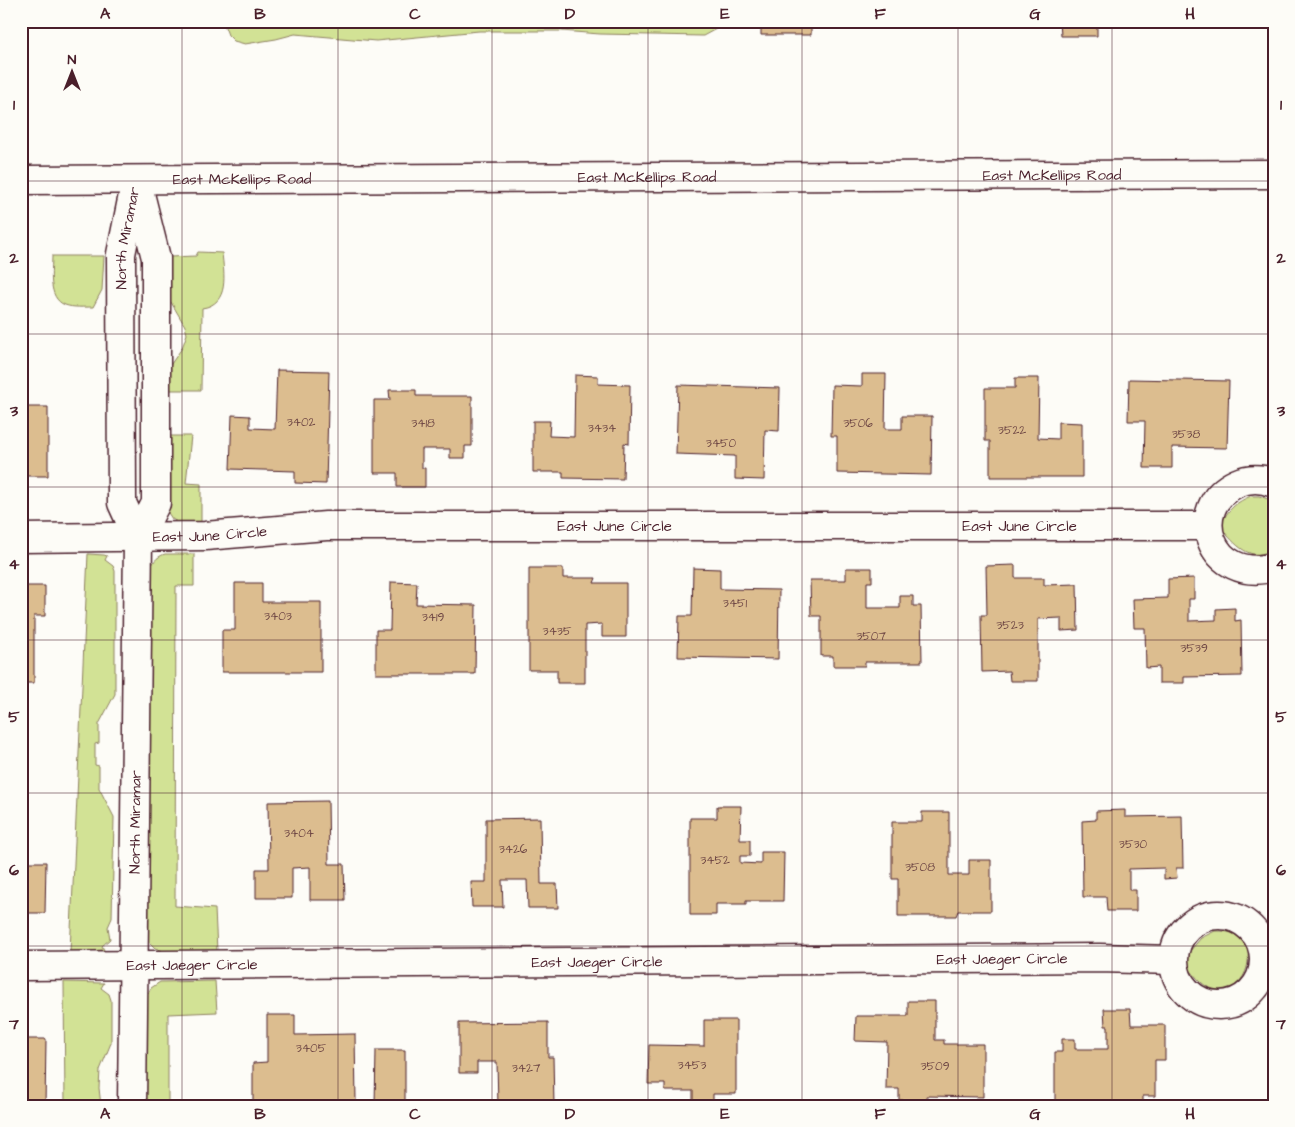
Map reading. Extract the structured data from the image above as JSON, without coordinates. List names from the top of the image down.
{
  "streets": {
    "street": [
      "East McKellips Road",
      "North Miramar",
      "East June Circle",
      "East Jaeger Circle"
    ]
  },
  "crossings": [
    ["East McKellips Road", "North Miramar"],
    ["North Miramar", "East June Circle"],
    ["North Miramar", "East Jaeger Circle"]
  ],
  "house_numbers": [
    "3402",
    "3418",
    "3506",
    "3434",
    "3522",
    "3538",
    "3450",
    "3451",
    "3403",
    "3419",
    "3523",
    "3435",
    "3507",
    "3539",
    "3404",
    "3530",
    "3426",
    "3452",
    "3508",
    "3405",
    "3453",
    "3509",
    "3427"
  ],
  "north": "top",
  "grid": {
    "columns": [
      "A",
      "B",
      "C",
      "D",
      "E",
      "F",
      "G",
      "H"
    ],
    "rows": [
      "1",
      "2",
      "3",
      "4",
      "5",
      "6",
      "7"
    ]
  }
}
